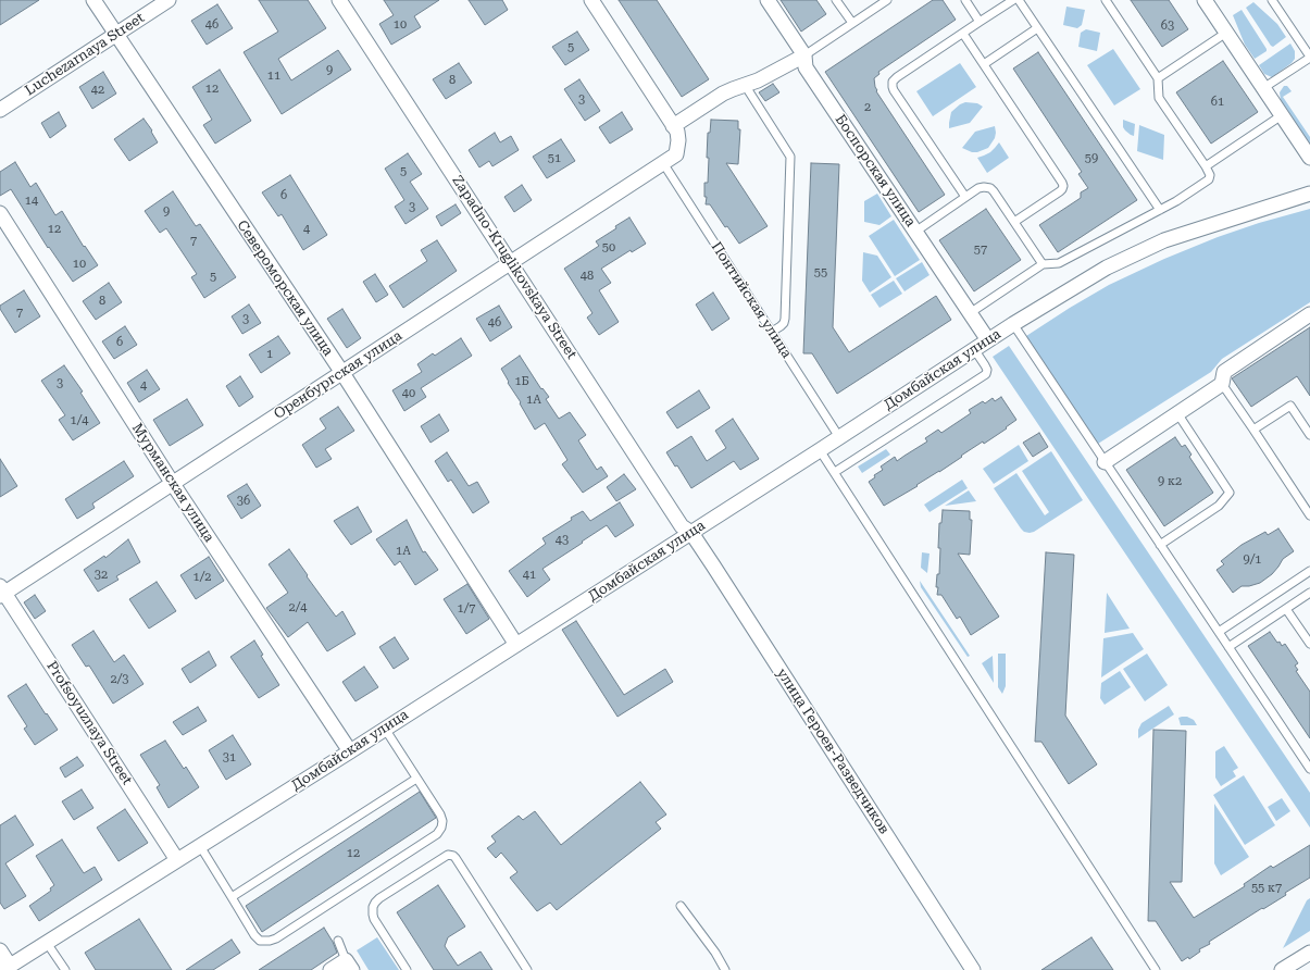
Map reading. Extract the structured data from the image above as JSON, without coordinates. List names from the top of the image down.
{
  "streets": {
    "street": [
      "Luchezarnaya Street",
      "Боспорская улица",
      "Zapadno-Kruglikovskaya Street",
      "Североморская улица",
      "Домбайская улица",
      "Оренбургская улица",
      "Мурманская улица",
      "Profsoyuznaya Street",
      "улица Героев-Разведчиков"
    ],
    "lane": ["Понтийская улица"]
  },
  "crossings": [
    ["Luchezarnaya Street", "Североморская улица"],
    ["Боспорская улица", "Домбайская улица"],
    ["Zapadno-Kruglikovskaya Street", "Домбайская улица"],
    ["Zapadno-Kruglikovskaya Street", "Оренбургская улица"],
    ["Zapadno-Kruglikovskaya Street", "улица Героев-Разведчиков"],
    ["Североморская улица", "Домбайская улица"],
    ["Североморская улица", "Оренбургская улица"],
    ["Понтийская улица", "Домбайская улица"],
    ["Понтийская улица", "Оренбургская улица"],
    ["Домбайская улица", "Мурманская улица"],
    ["Домбайская улица", "Profsoyuznaya Street"],
    ["Домбайская улица", "улица Героев-Разведчиков"],
    ["Оренбургская улица", "Мурманская улица"],
    ["Оренбургская улица", "Profsoyuznaya Street"]
  ],
  "house_numbers": [
    "46",
    "10",
    "63",
    "5",
    "9",
    "11",
    "8",
    "12",
    "42",
    "3",
    "61",
    "2",
    "51",
    "59",
    "5",
    "6",
    "14",
    "3",
    "9",
    "12",
    "4",
    "7",
    "50",
    "57",
    "10",
    "55",
    "48",
    "5",
    "8",
    "7",
    "3",
    "46",
    "6",
    "1",
    "1Б",
    "3",
    "4",
    "40",
    "1А",
    "1/4",
    "9 к2",
    "36",
    "43",
    "1А",
    "9/1",
    "32",
    "41",
    "1/2",
    "2/4",
    "1/7",
    "2/3",
    "31",
    "12",
    "55 к7"
  ]
}
